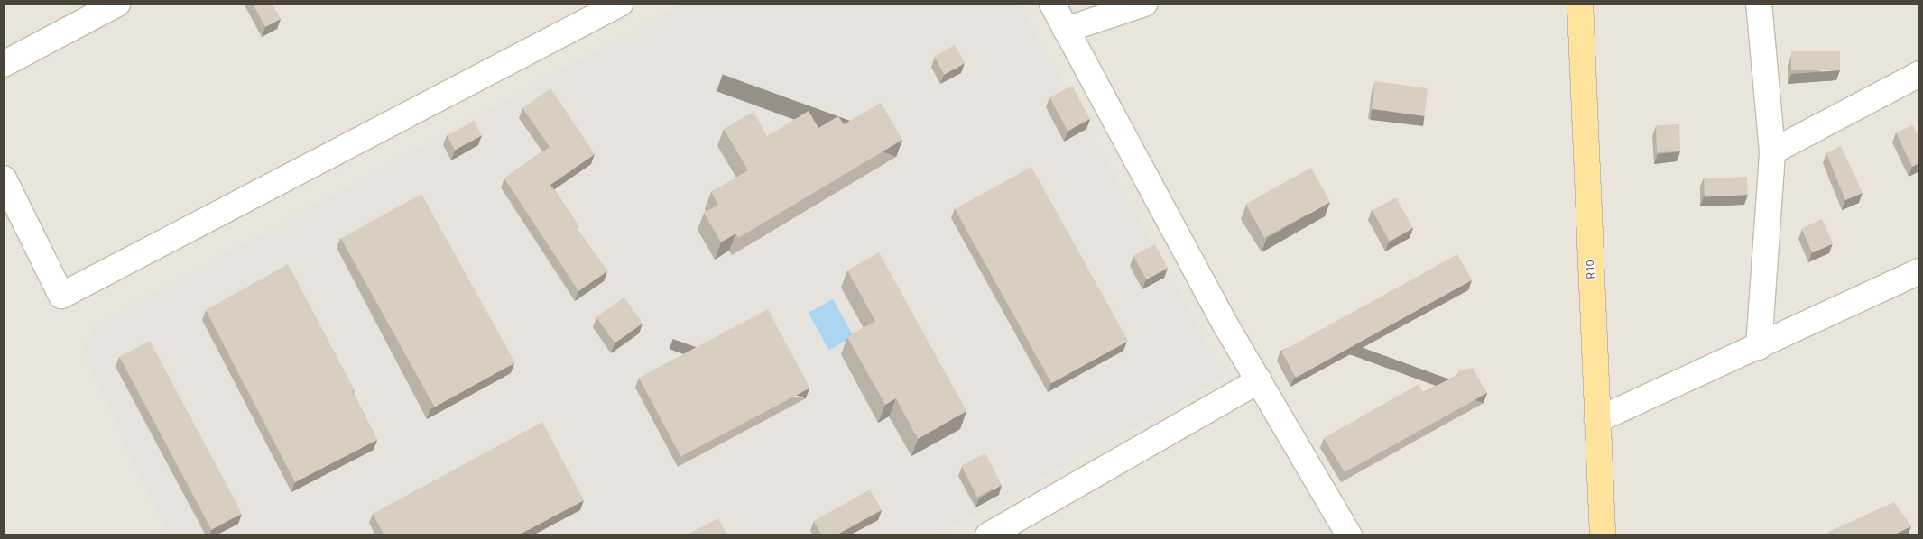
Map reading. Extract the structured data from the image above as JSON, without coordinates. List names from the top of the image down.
{
  "streets": {
    "main road": ["R10"]
  }
}
